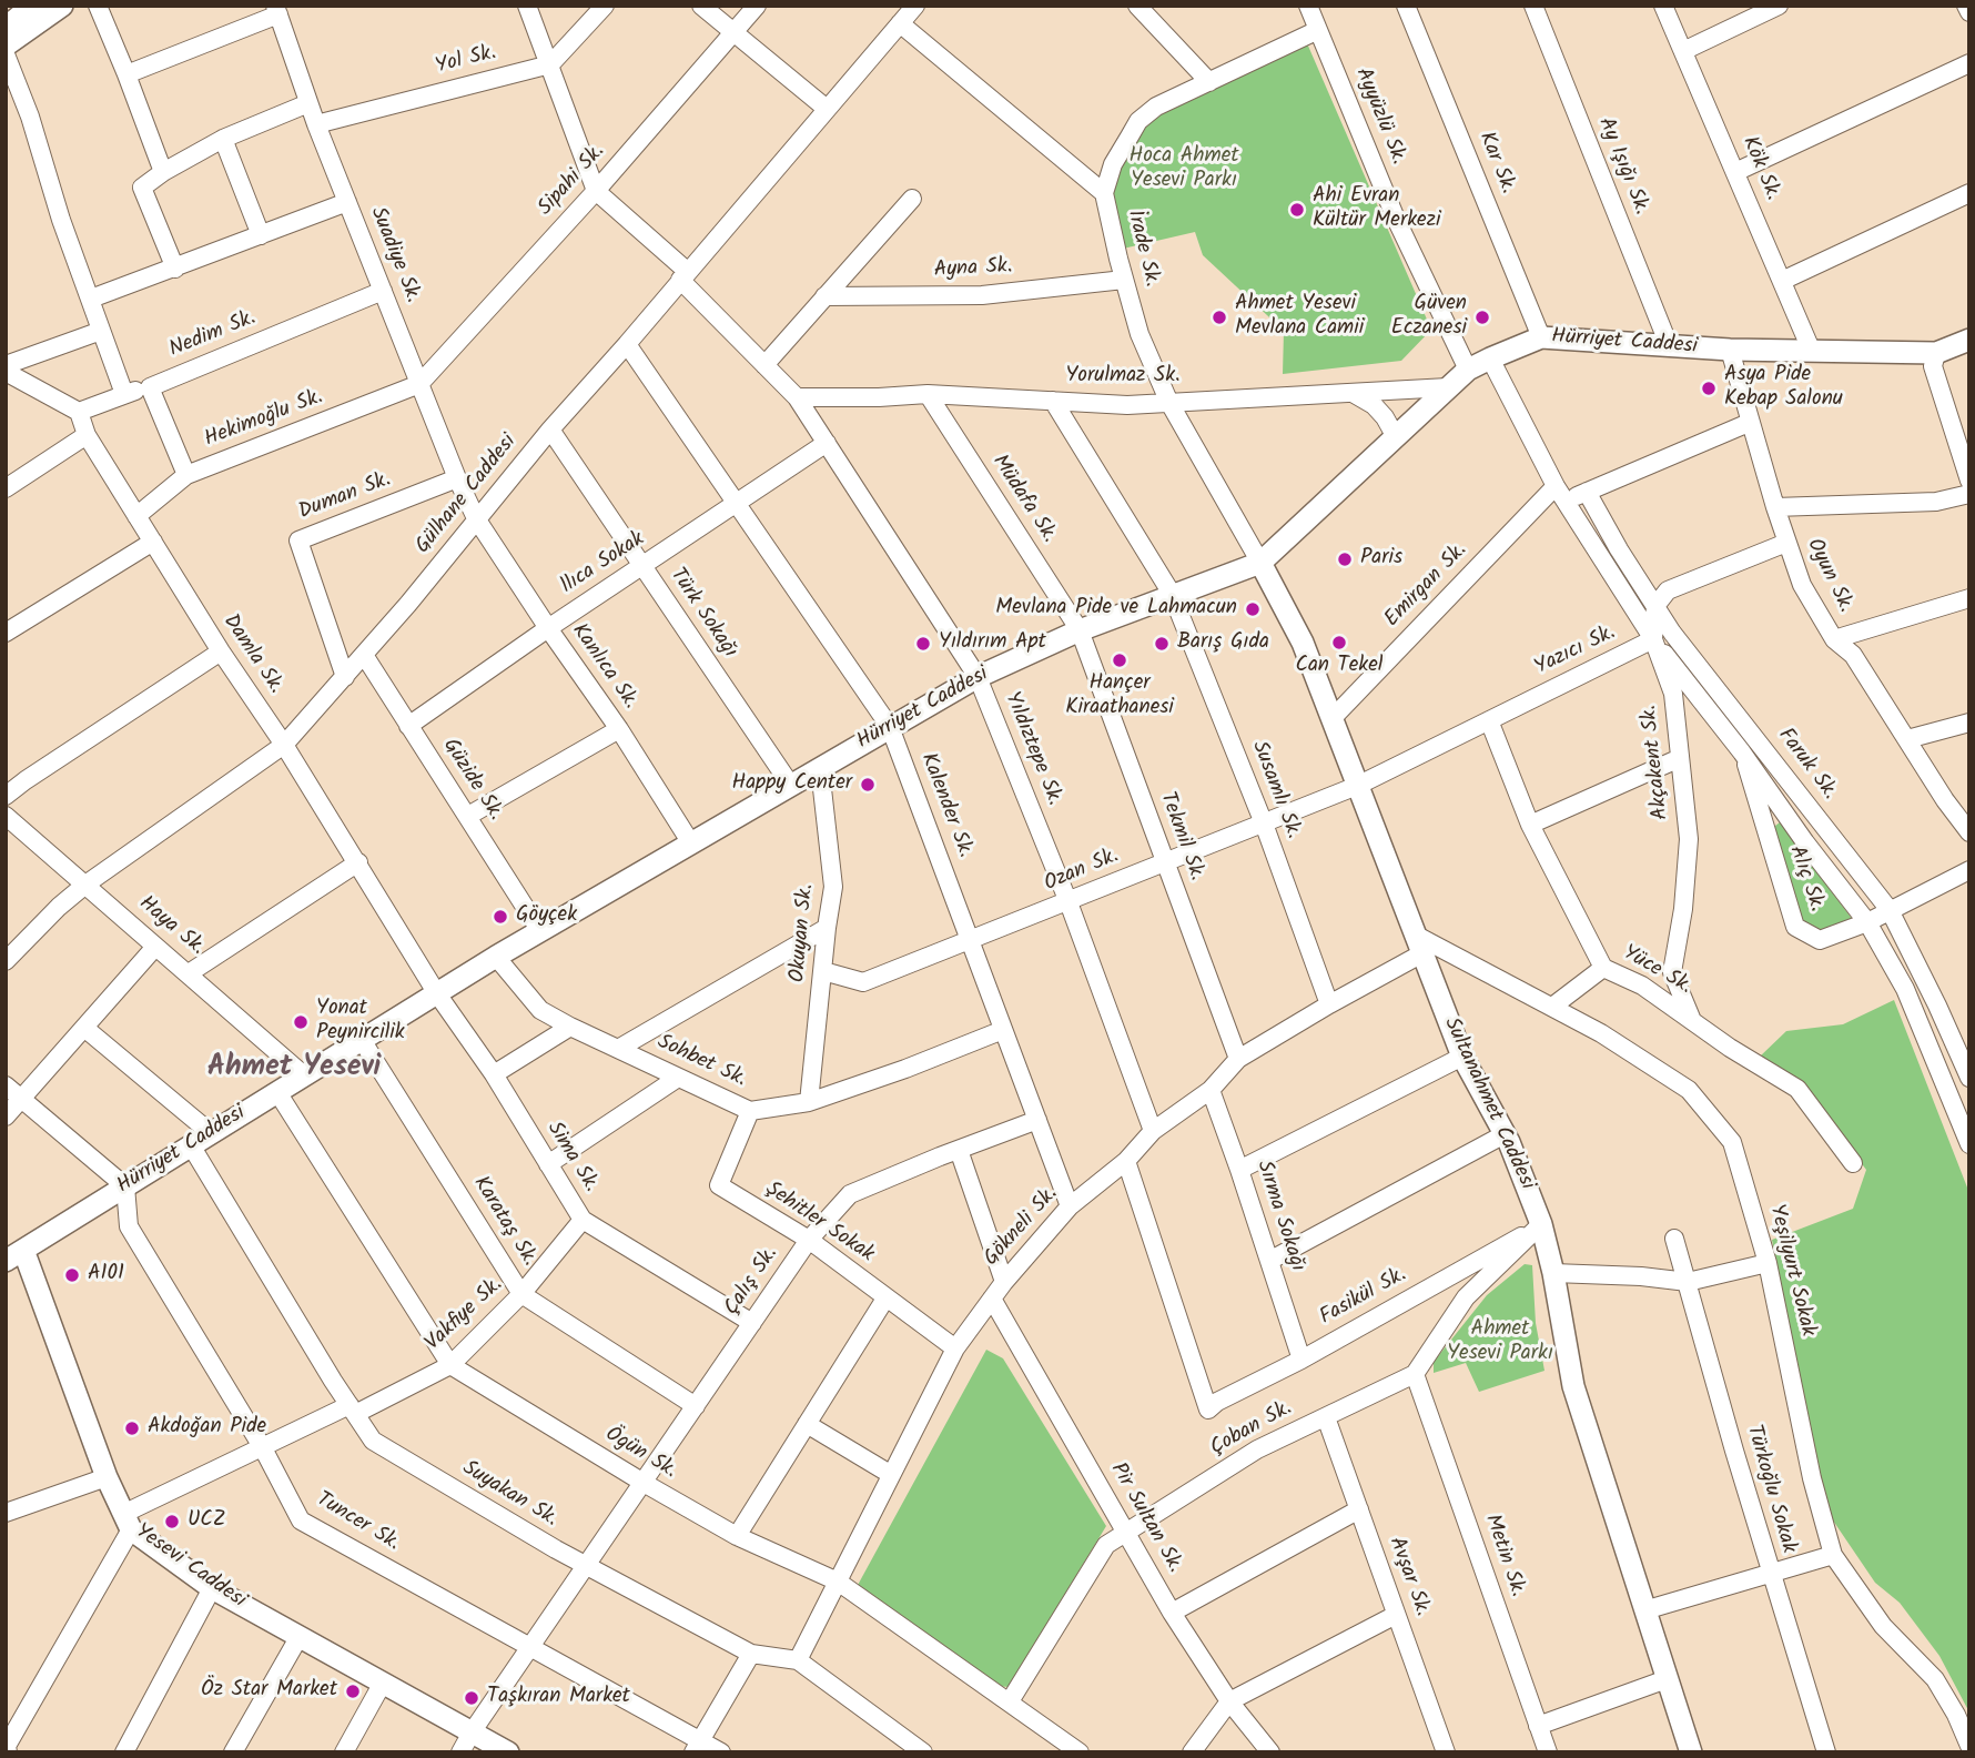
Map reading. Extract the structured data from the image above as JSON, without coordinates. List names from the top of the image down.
{
  "streets": {
    "street": [
      "Yol Sk.",
      "Ayyüzlü Sk.",
      "Kar Sk.",
      "Ay Işığı Sk.",
      "Kök Sk.",
      "Sipahi Sk.",
      "İrade Sk.",
      "Suadiye Sk.",
      "Ayna Sk.",
      "Nedim Sk.",
      "Hürriyet Caddesi",
      "Yorulmaz Sk.",
      "Hekimoğlu Sk.",
      "Gülhane Caddesi",
      "Duman Sk.",
      "Müdafa Sk.",
      "llıca Sokak",
      "Oyun Sk.",
      "Emirgan Sk.",
      "Türk Sokağı",
      "Yazıcı Sk.",
      "Damla Sk.",
      "Kanlıca Sk.",
      "Yıldıztepe Sk.",
      "Akçakent Sk.",
      "Faruk Sk.",
      "Güzide Sk.",
      "Susamlı Sk.",
      "Kalender Sk.",
      "Tekmil Sk.",
      "Ozan Sk.",
      "Alıç Sk.",
      "Haya Sk.",
      "Okuyan Sk.",
      "Yüce Sk.",
      "Sohbet Sk.",
      "Sultanahmet Caddesi",
      "Sima Sk.",
      "Sırma Sokağı",
      "Karataş Sk.",
      "Şehitler Sokak",
      "Gökneli Sk.",
      "Yeşilyurt Sokak",
      "Çalış Sk.",
      "Fasikül Sk.",
      "Vakfiye Sk.",
      "Çoban Sk.",
      "Ögün Sk.",
      "Türkoğlu Sokak",
      "Suyakan Sk.",
      "Pir Sultan Sk.",
      "Tuncer Sk.",
      "Metin Sk.",
      "Yesevi Caddesi",
      "Avşar Sk."
    ]
  },
  "crossings": [
    ["Yol Sk.", "Suadiye Sk."],
    ["Ayyüzlü Sk.", "İrade Sk."],
    ["Ayyüzlü Sk.", "Hürriyet Caddesi"],
    ["Kar Sk.", "Hürriyet Caddesi"],
    ["Ay Işığı Sk.", "Hürriyet Caddesi"],
    ["Kök Sk.", "Hürriyet Caddesi"],
    ["Sipahi Sk.", "Suadiye Sk."],
    ["Sipahi Sk.", "Hekimoğlu Sk."],
    ["Sipahi Sk.", "Yıldıztepe Sk."],
    ["İrade Sk.", "Ayna Sk."],
    ["İrade Sk.", "Hürriyet Caddesi"],
    ["İrade Sk.", "Yorulmaz Sk."],
    ["İrade Sk.", "Sultanahmet Caddesi"],
    ["Suadiye Sk.", "Nedim Sk."],
    ["Suadiye Sk.", "Hekimoğlu Sk."],
    ["Suadiye Sk.", "Gülhane Caddesi"],
    ["Suadiye Sk.", "Duman Sk."],
    ["Suadiye Sk.", "Kanlıca Sk."],
    ["Nedim Sk.", "Damla Sk."],
    ["Hürriyet Caddesi", "Yorulmaz Sk."],
    ["Hürriyet Caddesi", "Müdafa Sk."],
    ["Hürriyet Caddesi", "Oyun Sk."],
    ["Hürriyet Caddesi", "Türk Sokağı"],
    ["Hürriyet Caddesi", "Damla Sk."],
    ["Hürriyet Caddesi", "Kanlıca Sk."],
    ["Hürriyet Caddesi", "Yıldıztepe Sk."],
    ["Hürriyet Caddesi", "Akçakent Sk."],
    ["Hürriyet Caddesi", "Güzide Sk."],
    ["Hürriyet Caddesi", "Susamlı Sk."],
    ["Hürriyet Caddesi", "Kalender Sk."],
    ["Hürriyet Caddesi", "Tekmil Sk."],
    ["Hürriyet Caddesi", "Haya Sk."],
    ["Hürriyet Caddesi", "Okuyan Sk."],
    ["Hürriyet Caddesi", "Sohbet Sk."],
    ["Hürriyet Caddesi", "Sultanahmet Caddesi"],
    ["Hürriyet Caddesi", "Sima Sk."],
    ["Hürriyet Caddesi", "Karataş Sk."],
    ["Hürriyet Caddesi", "Ögün Sk."],
    ["Hürriyet Caddesi", "Suyakan Sk."],
    ["Hürriyet Caddesi", "Tuncer Sk."],
    ["Hürriyet Caddesi", "Yesevi Caddesi"],
    ["Yorulmaz Sk.", "Müdafa Sk."],
    ["Yorulmaz Sk.", "Yıldıztepe Sk."],
    ["Yorulmaz Sk.", "Susamlı Sk."],
    ["Hekimoğlu Sk.", "Damla Sk."],
    ["Gülhane Caddesi", "Duman Sk."],
    ["Gülhane Caddesi", "Türk Sokağı"],
    ["Gülhane Caddesi", "Damla Sk."],
    ["Gülhane Caddesi", "Kanlıca Sk."],
    ["Gülhane Caddesi", "Yıldıztepe Sk."],
    ["Gülhane Caddesi", "Güzide Sk."],
    ["Gülhane Caddesi", "Kalender Sk."],
    ["Gülhane Caddesi", "Haya Sk."],
    ["Müdafa Sk.", "Tekmil Sk."],
    ["llıca Sokak", "Türk Sokağı"],
    ["llıca Sokak", "Kanlıca Sk."],
    ["llıca Sokak", "Yıldıztepe Sk."],
    ["llıca Sokak", "Güzide Sk."],
    ["llıca Sokak", "Kalender Sk."],
    ["Emirgan Sk.", "Akçakent Sk."],
    ["Emirgan Sk.", "Sultanahmet Caddesi"],
    ["Yazıcı Sk.", "Akçakent Sk."],
    ["Yazıcı Sk.", "Ozan Sk."],
    ["Yazıcı Sk.", "Yüce Sk."],
    ["Yazıcı Sk.", "Sultanahmet Caddesi"],
    ["Damla Sk.", "Sima Sk."],
    ["Yıldıztepe Sk.", "Ozan Sk."],
    ["Yıldıztepe Sk.", "Gökneli Sk."],
    ["Akçakent Sk.", "Yüce Sk."],
    ["Faruk Sk.", "Alıç Sk."],
    ["Susamlı Sk.", "Ozan Sk."],
    ["Susamlı Sk.", "Gökneli Sk."],
    ["Kalender Sk.", "Ozan Sk."],
    ["Kalender Sk.", "Sohbet Sk."],
    ["Kalender Sk.", "Gökneli Sk."],
    ["Kalender Sk.", "Çalış Sk."],
    ["Tekmil Sk.", "Ozan Sk."],
    ["Tekmil Sk.", "Gökneli Sk."],
    ["Ozan Sk.", "Okuyan Sk."],
    ["Ozan Sk.", "Sultanahmet Caddesi"],
    ["Okuyan Sk.", "Sohbet Sk."],
    ["Sohbet Sk.", "Şehitler Sokak"],
    ["Sultanahmet Caddesi", "Gökneli Sk."],
    ["Sultanahmet Caddesi", "Yeşilyurt Sokak"],
    ["Sultanahmet Caddesi", "Fasikül Sk."],
    ["Sima Sk.", "Çalış Sk."],
    ["Sima Sk.", "Vakfiye Sk."],
    ["Sırma Sokağı", "Gökneli Sk."],
    ["Sırma Sokağı", "Fasikül Sk."],
    ["Karataş Sk.", "Çalış Sk."],
    ["Karataş Sk.", "Vakfiye Sk."],
    ["Şehitler Sokak", "Gökneli Sk."],
    ["Şehitler Sokak", "Çalış Sk."],
    ["Gökneli Sk.", "Yeşilyurt Sokak"],
    ["Gökneli Sk.", "Fasikül Sk."],
    ["Gökneli Sk.", "Ögün Sk."],
    ["Gökneli Sk.", "Suyakan Sk."],
    ["Gökneli Sk.", "Pir Sultan Sk."],
    ["Çalış Sk.", "Ögün Sk."],
    ["Çalış Sk.", "Suyakan Sk."],
    ["Çalış Sk.", "Tuncer Sk."],
    ["Çalış Sk.", "Yesevi Caddesi"],
    ["Vakfiye Sk.", "Ögün Sk."],
    ["Vakfiye Sk.", "Suyakan Sk."],
    ["Vakfiye Sk.", "Tuncer Sk."],
    ["Vakfiye Sk.", "Yesevi Caddesi"],
    ["Çoban Sk.", "Ögün Sk."],
    ["Çoban Sk.", "Pir Sultan Sk."],
    ["Çoban Sk.", "Metin Sk."],
    ["Çoban Sk.", "Avşar Sk."]
  ],
  "districts": ["Ahmet Yesevi"],
  "parks": ["Hoca Ahmet Yesevi Parkı", "Ahmet Yesevi Parkı"],
  "places": [
    "Ahi Evran Kültür Merkezi",
    "Ahmet Yesevi Mevlana Camii",
    "Güven Eczanesi",
    "Asya Pide Kebap Salonu",
    "Paris",
    "Mevlana Pide ve Lahmacun",
    "Can Tekel",
    "Yıldırım Apt",
    "Barış Gıda",
    "Hançer Kiraathanesi",
    "Happy Center",
    "Göyçek",
    "Yonat Peynircilik",
    "A101",
    "Akdoğan Pide",
    "UCZ",
    "Öz Star Market",
    "Taşkıran Market"
  ]
}
